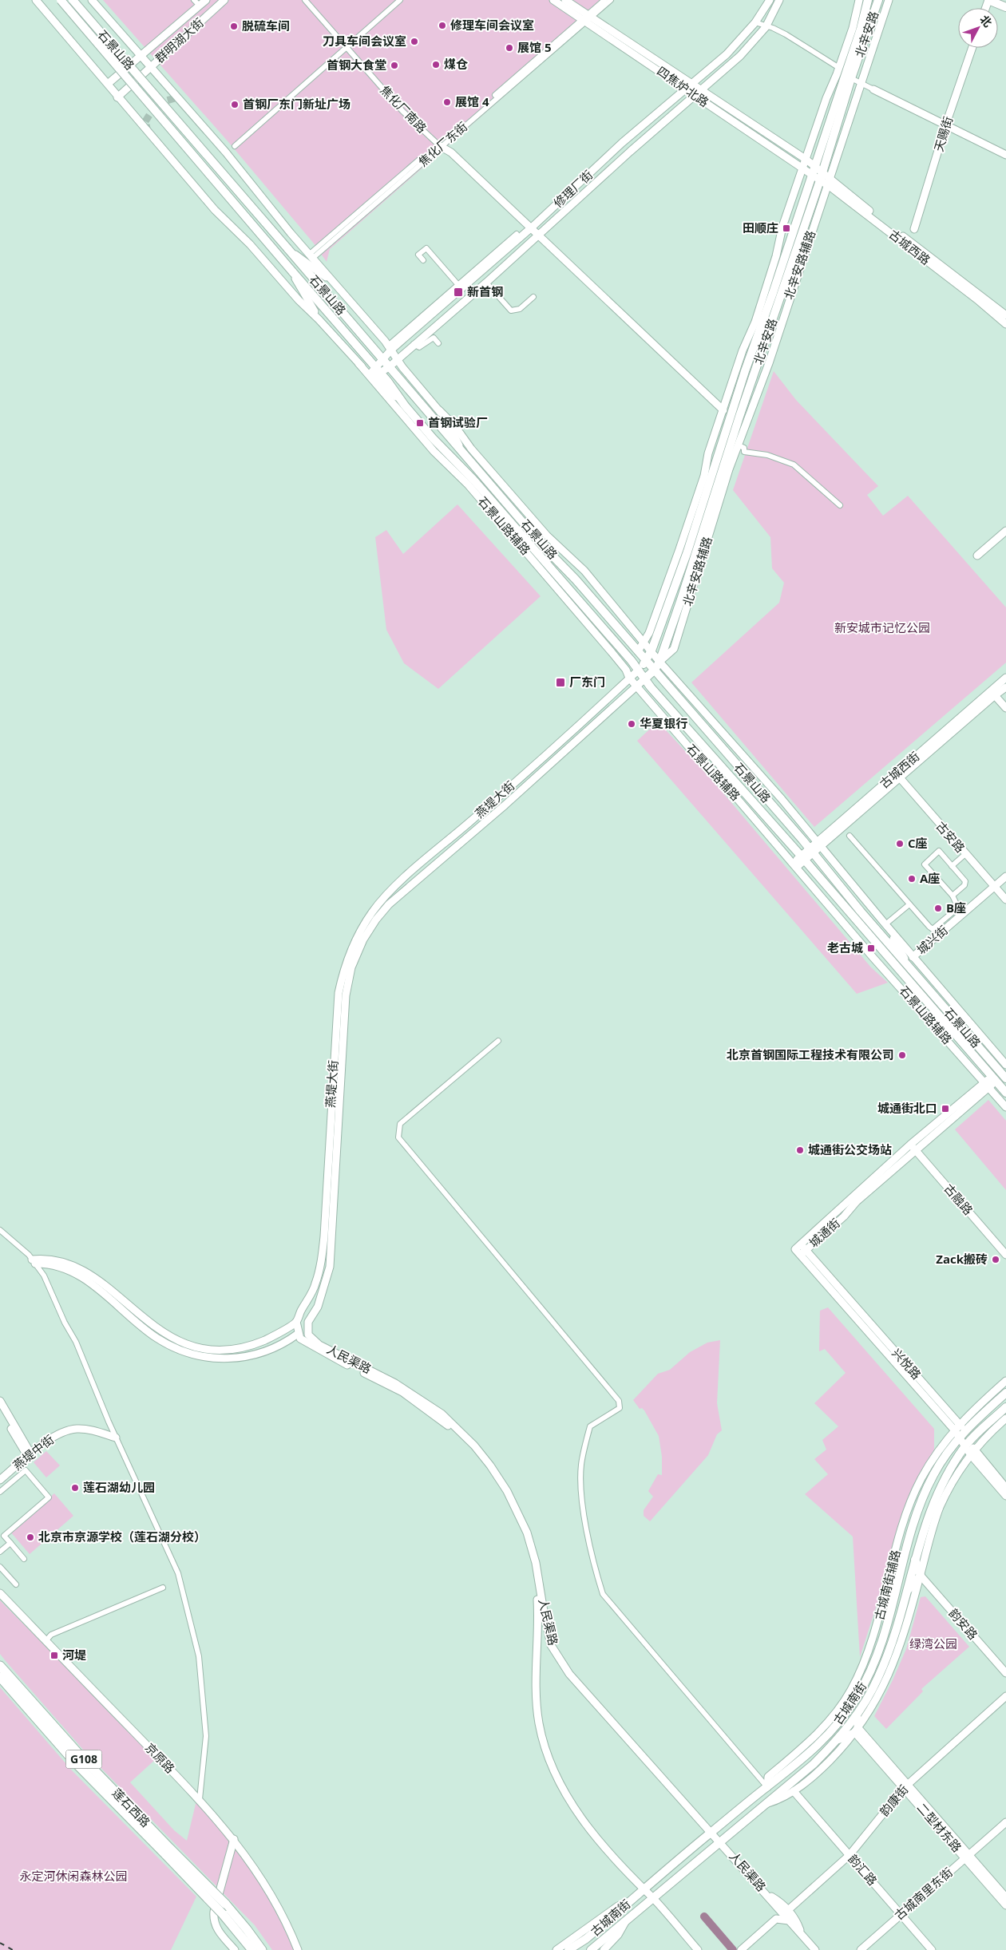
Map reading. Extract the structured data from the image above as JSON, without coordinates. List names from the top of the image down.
{
  "streets": {
    "highway": ["G108", "莲石西路"],
    "main road": ["北辛安路", "石景山路", "古城南街"],
    "street": [
      "群明湖大街",
      "四焦炉北路",
      "焦化厂南路",
      "天赐街",
      "焦化厂东街",
      "修理厂街",
      "古城西路",
      "北辛安路辅路",
      "石景山路辅路",
      "古城西街",
      "燕堤大街",
      "古安路",
      "城兴街",
      "古融路",
      "城通街",
      "人民渠路",
      "兴悦路",
      "燕堤中街",
      "古城南街辅路",
      "韵安路",
      "京原路",
      "韵康街",
      "二型材东路",
      "韵汇路",
      "古城南里东街"
    ]
  },
  "crossings": [
    ["北辛安路", "石景山路"],
    ["北辛安路", "四焦炉北路"],
    ["北辛安路", "古城西路"],
    ["北辛安路", "北辛安路辅路"],
    ["北辛安路", "燕堤大街"],
    ["群明湖大街", "石景山路"],
    ["石景山路", "修理厂街"],
    ["石景山路", "北辛安路辅路"],
    ["石景山路", "石景山路辅路"],
    ["石景山路", "古城西街"],
    ["石景山路", "燕堤大街"],
    ["石景山路", "城通街"],
    ["四焦炉北路", "焦化厂东街"],
    ["四焦炉北路", "修理厂街"],
    ["四焦炉北路", "古城西路"],
    ["四焦炉北路", "北辛安路辅路"],
    ["焦化厂南路", "焦化厂东街"],
    ["古城西路", "北辛安路辅路"],
    ["石景山路辅路", "古城西街"],
    ["石景山路辅路", "燕堤大街"],
    ["石景山路辅路", "城通街"],
    ["古城西街", "古安路"],
    ["燕堤大街", "人民渠路"],
    ["古安路", "城兴街"],
    ["古融路", "城通街"],
    ["城通街", "兴悦路"],
    ["人民渠路", "古城南街"],
    ["兴悦路", "古城南街辅路"],
    ["兴悦路", "古城南街"],
    ["古城南街辅路", "古城南街"],
    ["韵康街", "二型材东路"],
    ["韵康街", "韵汇路"],
    ["二型材东路", "古城南里东街"],
    ["韵汇路", "古城南里东街"]
  ],
  "parks": ["新安城市记忆公园", "绿湾公园", "永定河休闲森林公园"],
  "places": {
    "other": [
      "修理车间会议室",
      "脱硫车间",
      "刀具车间会议室",
      "展馆 5",
      "煤仓",
      "首钢大食堂",
      "展馆 4",
      "首钢厂东门新址广场",
      "华夏银行",
      "C座",
      "A座",
      "B座",
      "北京首钢国际工程技术有限公司",
      "城通街公交场站",
      "Zack搬砖",
      "莲石湖幼儿园",
      "北京市京源学校（莲石湖分校）"
    ],
    "transit": [
      "田顺庄",
      "新首钢",
      "首钢试验厂",
      "厂东门",
      "老古城",
      "城通街北口",
      "河堤"
    ]
  },
  "north": "top right"
}
